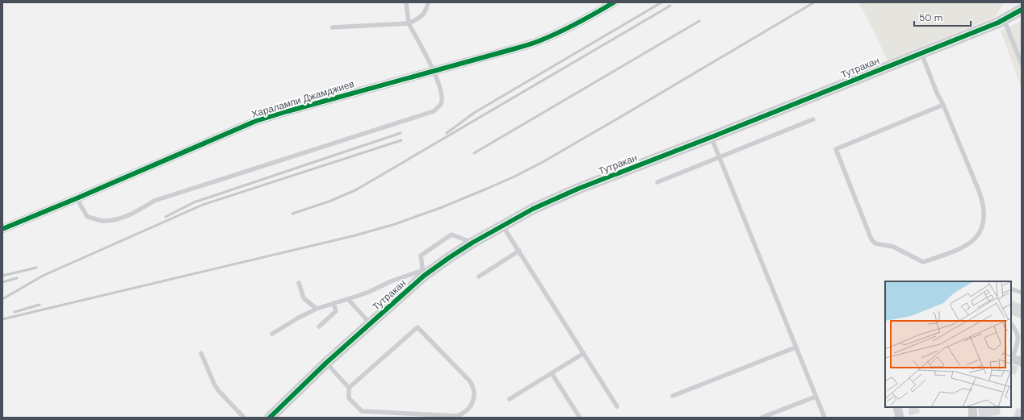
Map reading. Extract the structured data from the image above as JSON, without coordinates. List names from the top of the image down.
{
  "streets": {
    "street": ["Тутракан", "Харалампи Джамджиев"]
  },
  "scale_bar": "50 m"
}
